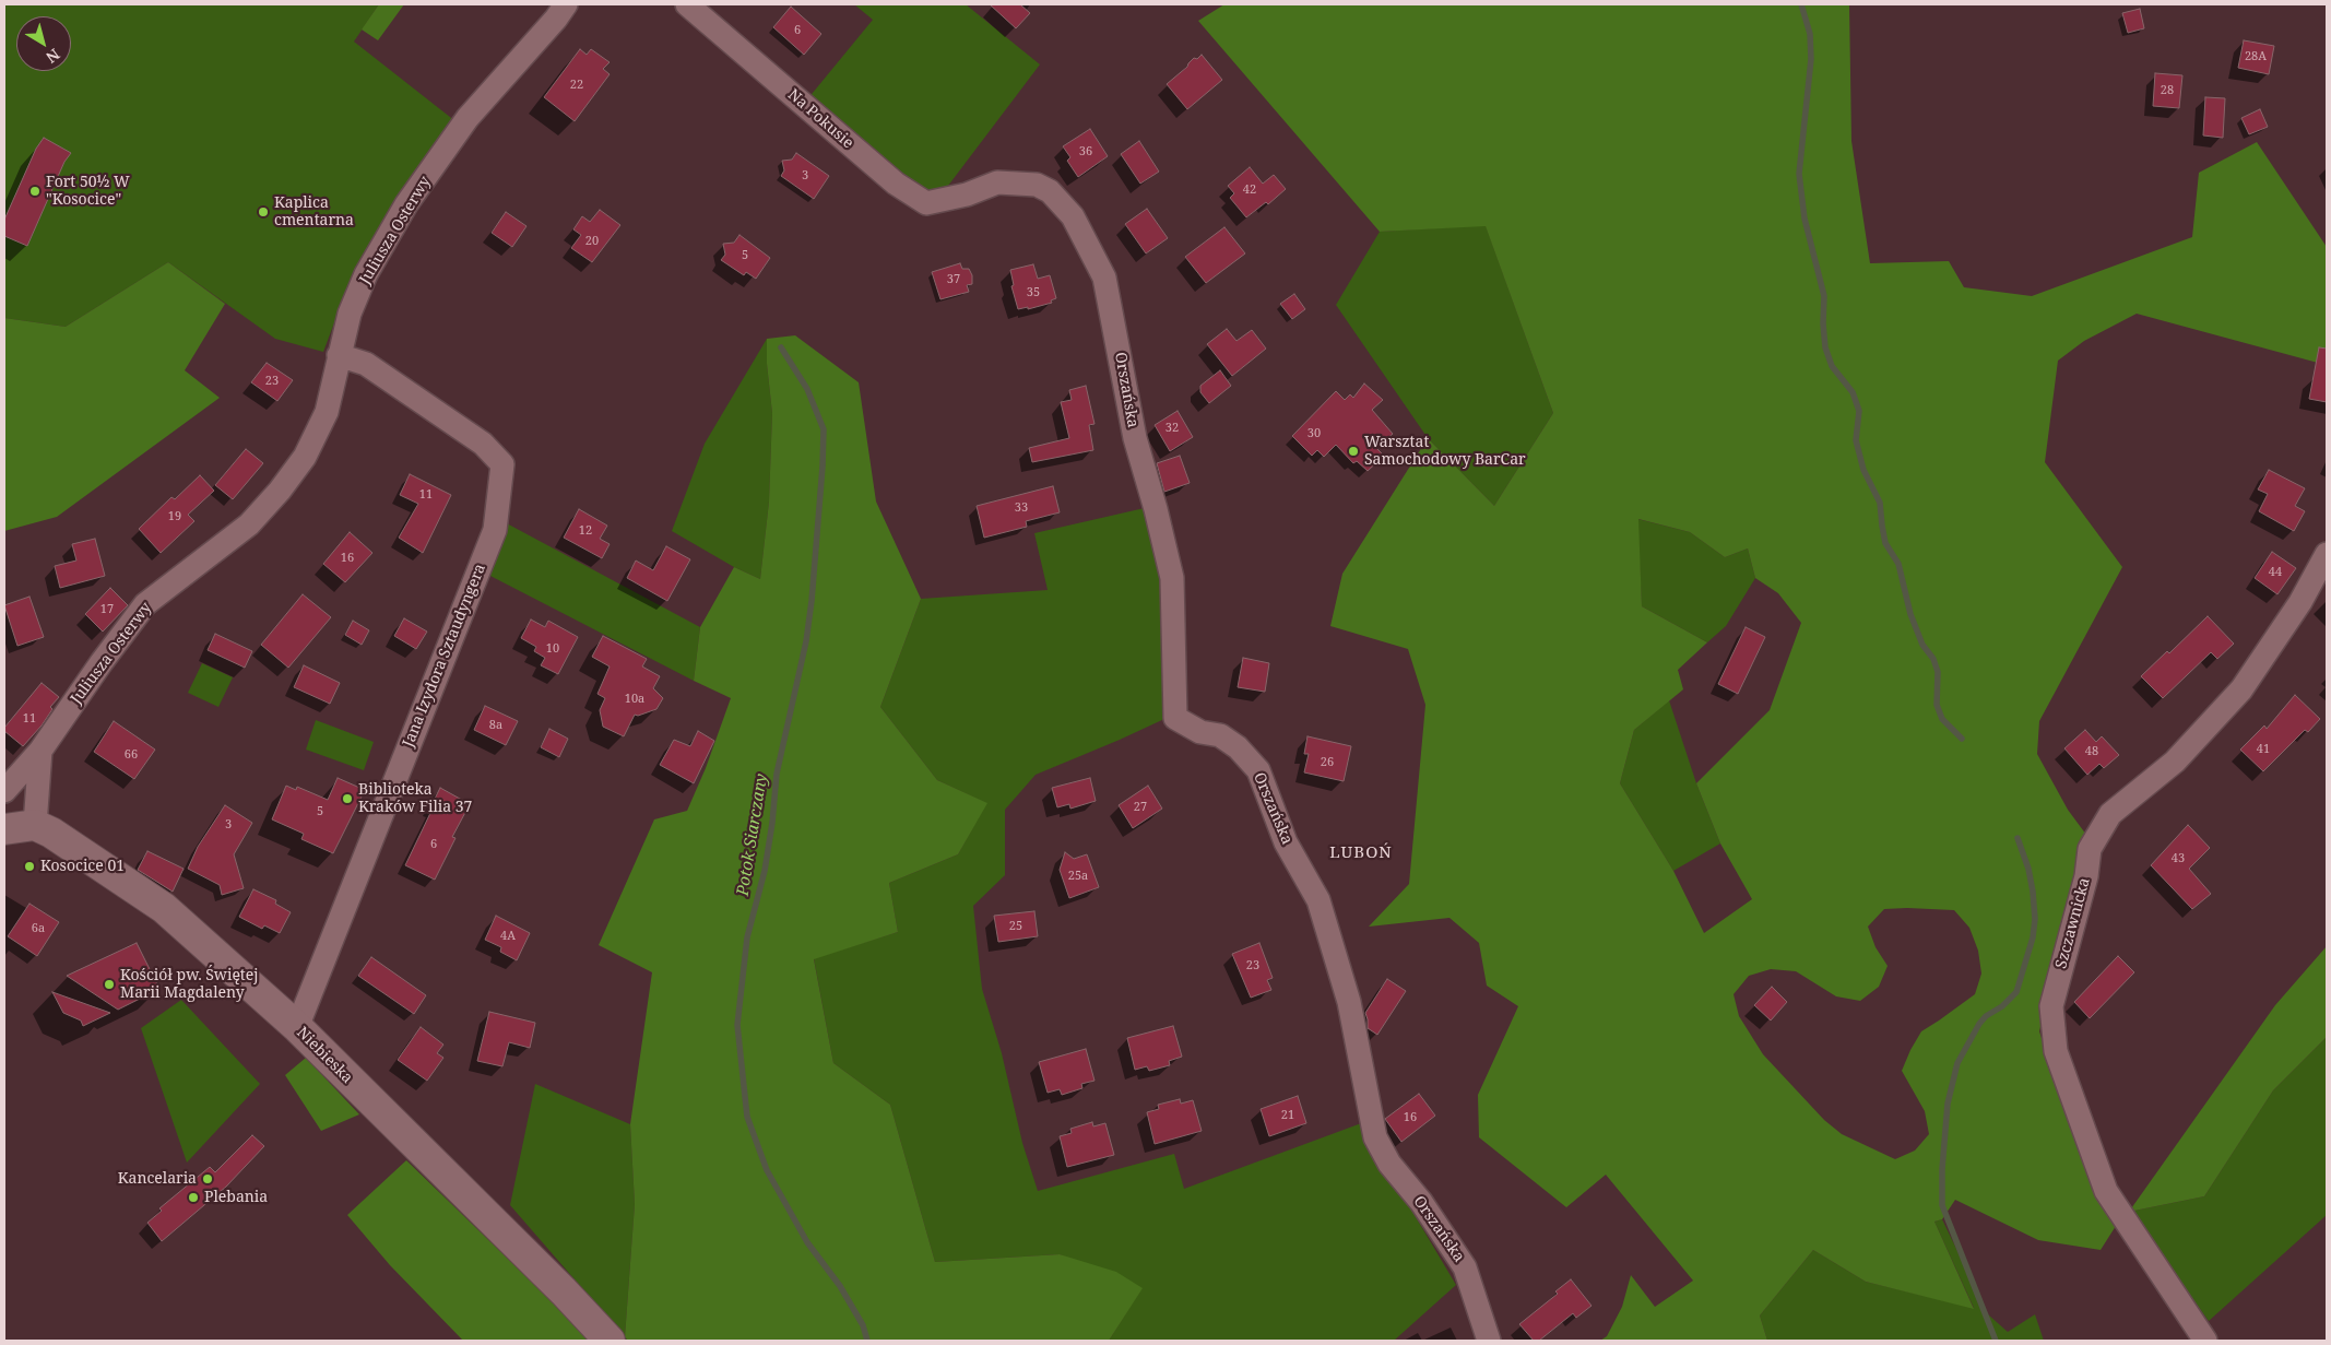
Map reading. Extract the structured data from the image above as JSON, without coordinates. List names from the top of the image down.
{
  "streets": {
    "street": [
      "Na Pokusie",
      "Juliusza Osterwy",
      "Orszańska",
      "Jana Izydora Sztaudyngera",
      "Szczawnicka",
      "Niebieska"
    ]
  },
  "crossings": [
    ["Na Pokusie", "Orszańska"],
    ["Juliusza Osterwy", "Jana Izydora Sztaudyngera"],
    ["Jana Izydora Sztaudyngera", "Niebieska"]
  ],
  "districts": ["LUBOŃ"],
  "water": ["Potok Siarczany"],
  "places": [
    "Fort 50½ W \"Kosocice\"",
    "Kaplica cmentarna",
    "Warsztat Samochodowy BarCar",
    "Biblioteka Kraków Filia 37",
    "Kosocice 01",
    "Kościół pw. Świętej Marii Magdaleny",
    "Kancelaria",
    "Plebania"
  ],
  "house_numbers": [
    "6",
    "28A",
    "22",
    "28",
    "36",
    "3",
    "42",
    "20",
    "5",
    "37",
    "35",
    "23",
    "32",
    "30",
    "11",
    "33",
    "19",
    "12",
    "16",
    "44",
    "17",
    "10",
    "10a",
    "11",
    "8a",
    "41",
    "48",
    "66",
    "26",
    "27",
    "5",
    "3",
    "6",
    "43",
    "25a",
    "25",
    "6a",
    "4A",
    "23",
    "21",
    "16"
  ],
  "north": "bottom right"
}
